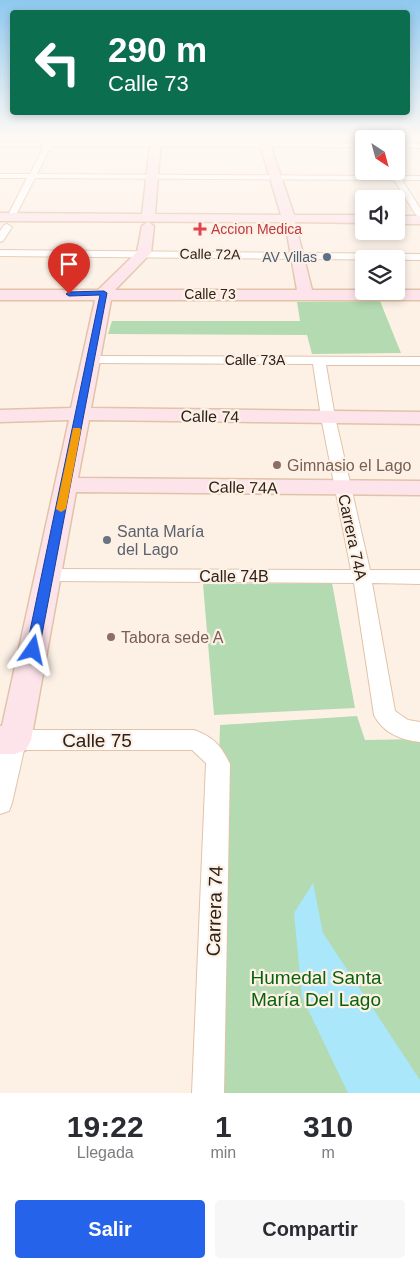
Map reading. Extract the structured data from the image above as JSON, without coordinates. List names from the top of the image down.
{
  "streets": {
    "street": [
      "Calle 72A",
      "Calle 73",
      "Calle 73A",
      "Calle 74",
      "Calle 74A",
      "Carrera 74A",
      "Calle 74B",
      "Calle 75",
      "Carrera 74"
    ]
  },
  "crossings": [
    ["Calle 73A", "Carrera 74A"],
    ["Calle 74", "Carrera 74A"],
    ["Calle 74A", "Carrera 74A"],
    ["Carrera 74A", "Calle 74B"],
    ["Calle 75", "Carrera 74"]
  ],
  "parks": ["Humedal Santa María Del Lago"],
  "places": {
    "health": ["Accion Medica"],
    "other": [
      "AV Villas",
      "Gimnasio el Lago",
      "Santa María del Lago",
      "Tabora sede A"
    ]
  },
  "north": "bottom right",
  "page": {
    "turn": ["290 m", "Calle 73"],
    "eta": [
      "19:22",
      "Llegada",
      "1",
      "min",
      "310",
      "m"
    ],
    "buttons": ["Salir", "Compartir"]
  }
}
